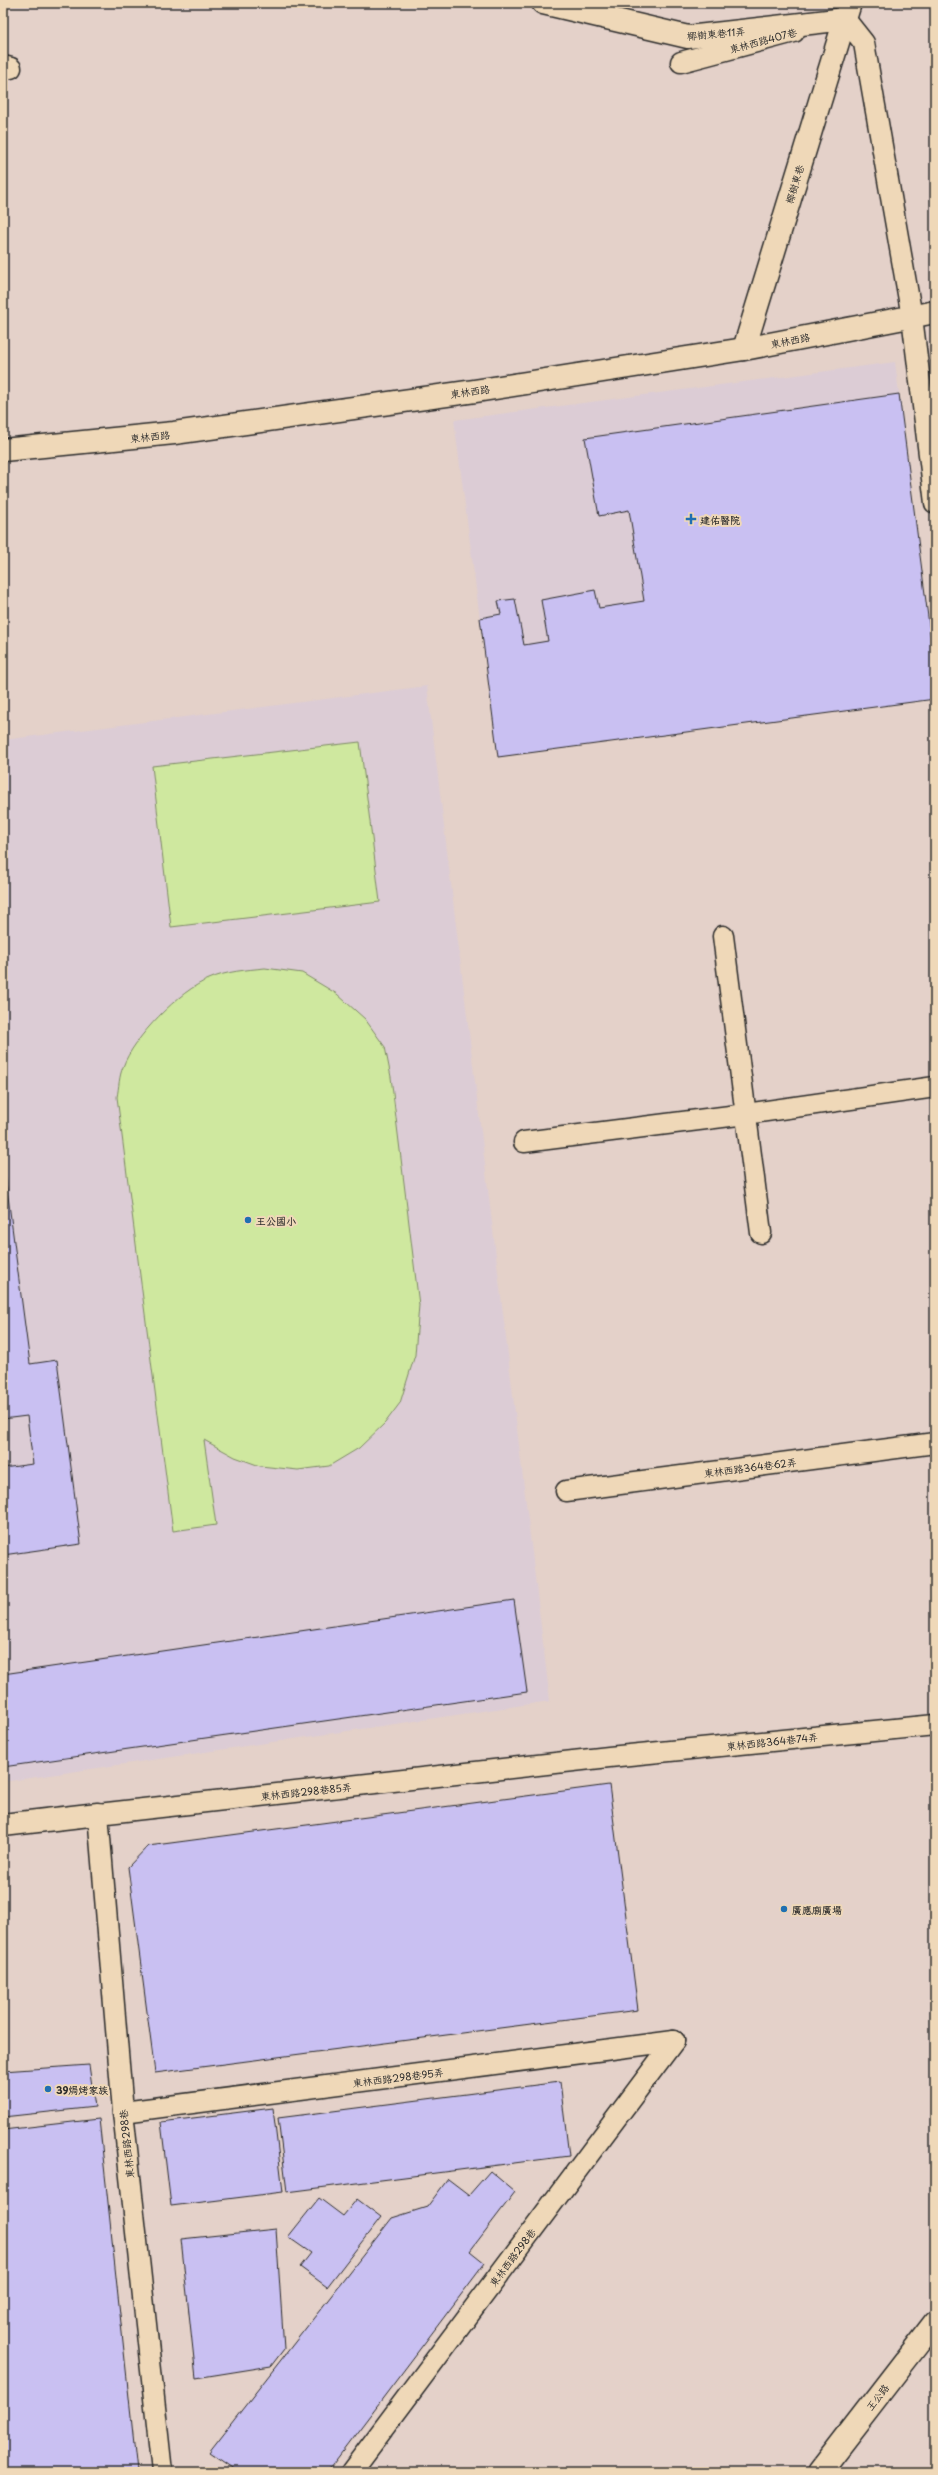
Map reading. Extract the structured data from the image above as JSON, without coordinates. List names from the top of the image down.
{
  "streets": {
    "street": [
      "椰樹東巷11弄",
      "椰樹東巷",
      "東林西路",
      "東林西路298巷85弄",
      "王公路"
    ],
    "lane": [
      "東林西路407巷",
      "東林西路364巷62弄",
      "東林西路364巷74弄",
      "東林西路298巷95弄",
      "東林西路298巷"
    ]
  },
  "crossings": [
    ["椰樹東巷11弄", "東林西路407巷"],
    ["椰樹東巷11弄", "椰樹東巷"],
    ["東林西路407巷", "椰樹東巷"],
    ["椰樹東巷", "東林西路"],
    ["東林西路364巷74弄", "東林西路298巷85弄"],
    ["東林西路298巷85弄", "東林西路298巷"],
    ["東林西路298巷95弄", "東林西路298巷"]
  ],
  "places": {
    "health": ["建佑醫院"],
    "other": ["王公國小", "廣應廟廣場", "39焗烤家族"]
  }
}
